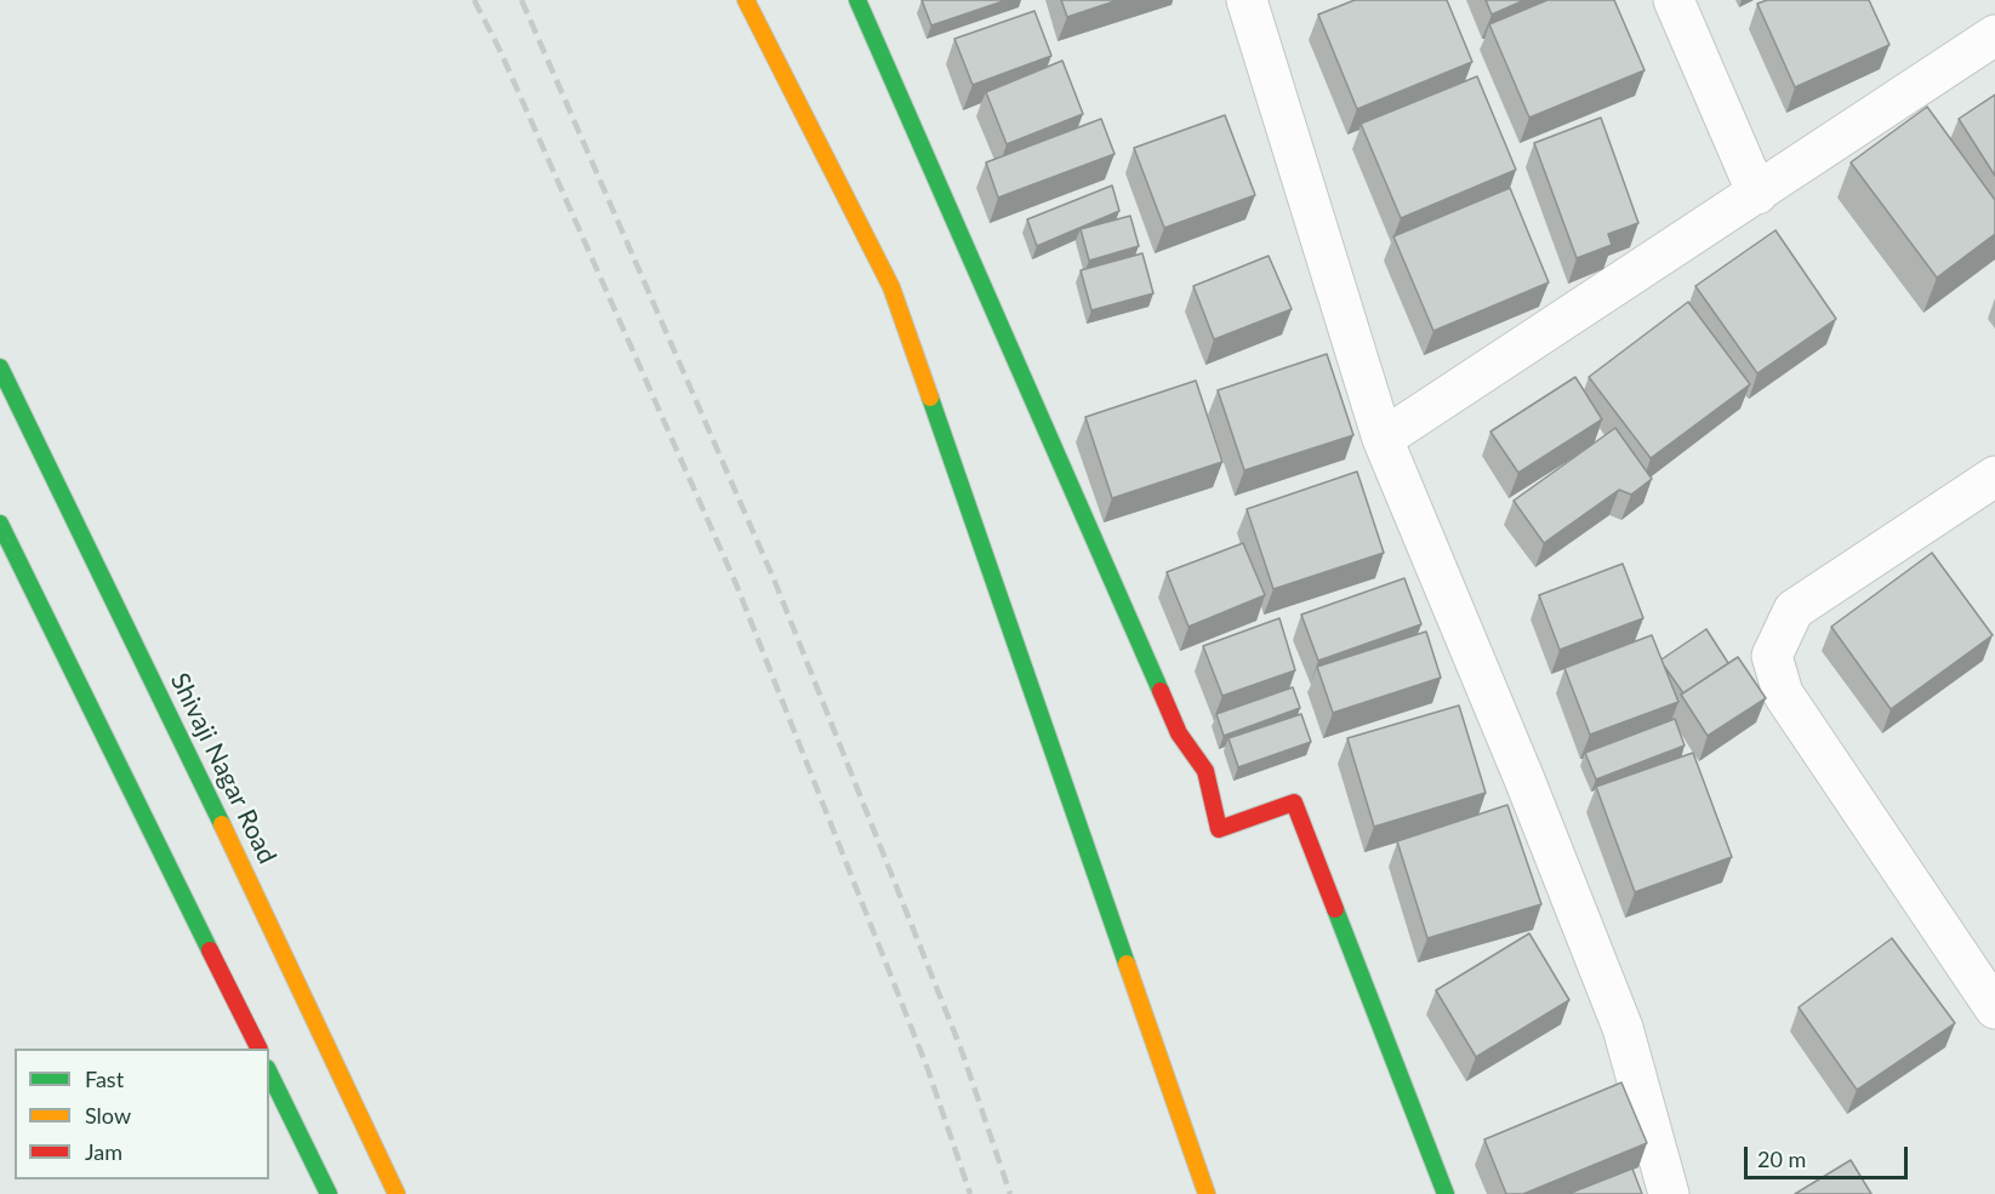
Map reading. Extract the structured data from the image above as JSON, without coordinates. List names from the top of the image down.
{
  "streets": {
    "street": ["Shivaji Nagar Road"]
  },
  "legend": ["Fast", "Slow", "Jam"],
  "scale_bar": "20 m"
}
